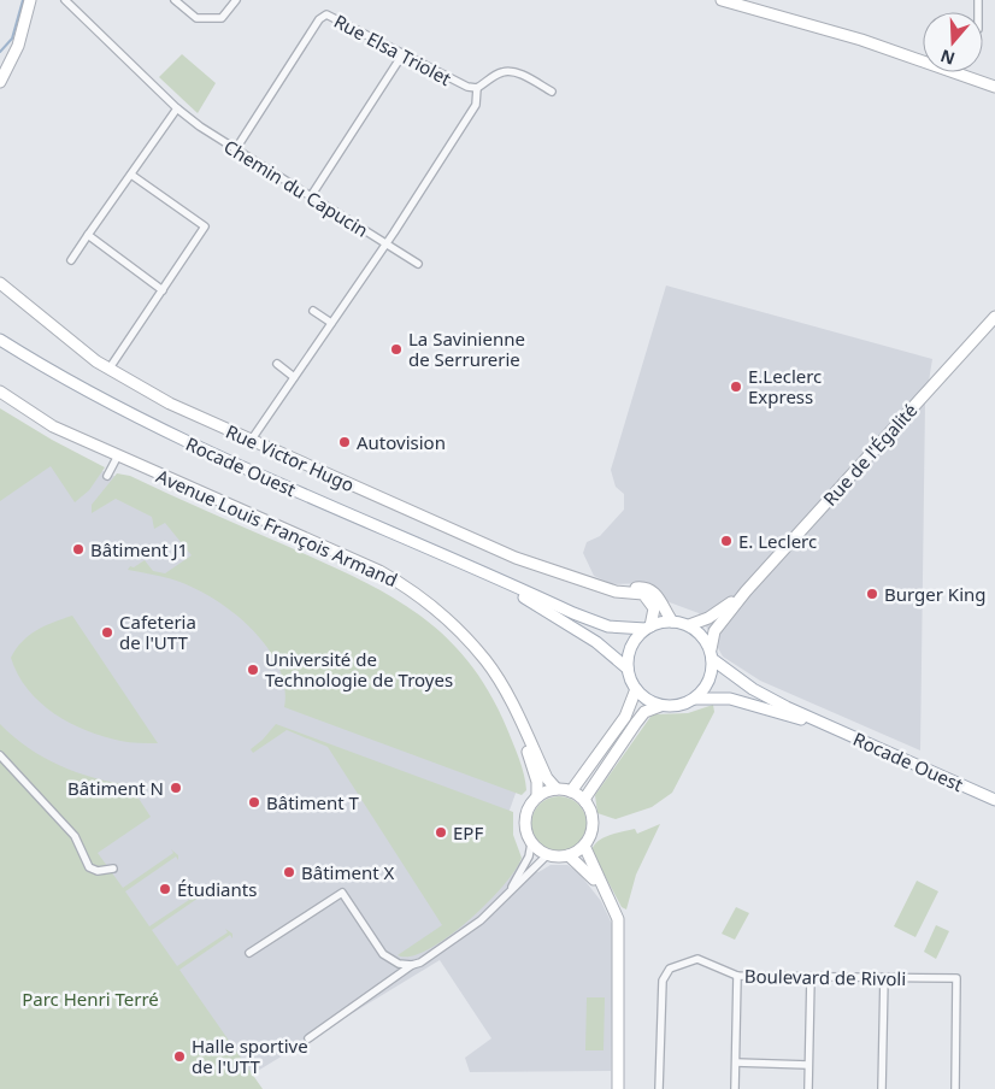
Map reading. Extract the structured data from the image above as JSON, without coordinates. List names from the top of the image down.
{
  "streets": {
    "street": [
      "Rue Elsa Triolet",
      "Chemin du Capucin",
      "Rue de l'Égalité",
      "Rue Victor Hugo",
      "Rocade Ouest",
      "Avenue Louis François Armand",
      "Boulevard de Rivoli"
    ]
  },
  "crossings": [
    ["Rue Elsa Triolet", "Chemin du Capucin"],
    ["Rue Victor Hugo", "Rocade Ouest"]
  ],
  "parks": ["Parc Henri Terré"],
  "places": [
    "La Savinienne de Serrurerie",
    "E.Leclerc Express",
    "Autovision",
    "E. Leclerc",
    "Bâtiment J1",
    "Burger King",
    "Cafeteria de l'UTT",
    "Université de Technologie de Troyes",
    "Bâtiment N",
    "Bâtiment T",
    "EPF",
    "Bâtiment X",
    "Étudiants",
    "Halle sportive de l'UTT"
  ],
  "north": "bottom"
}
